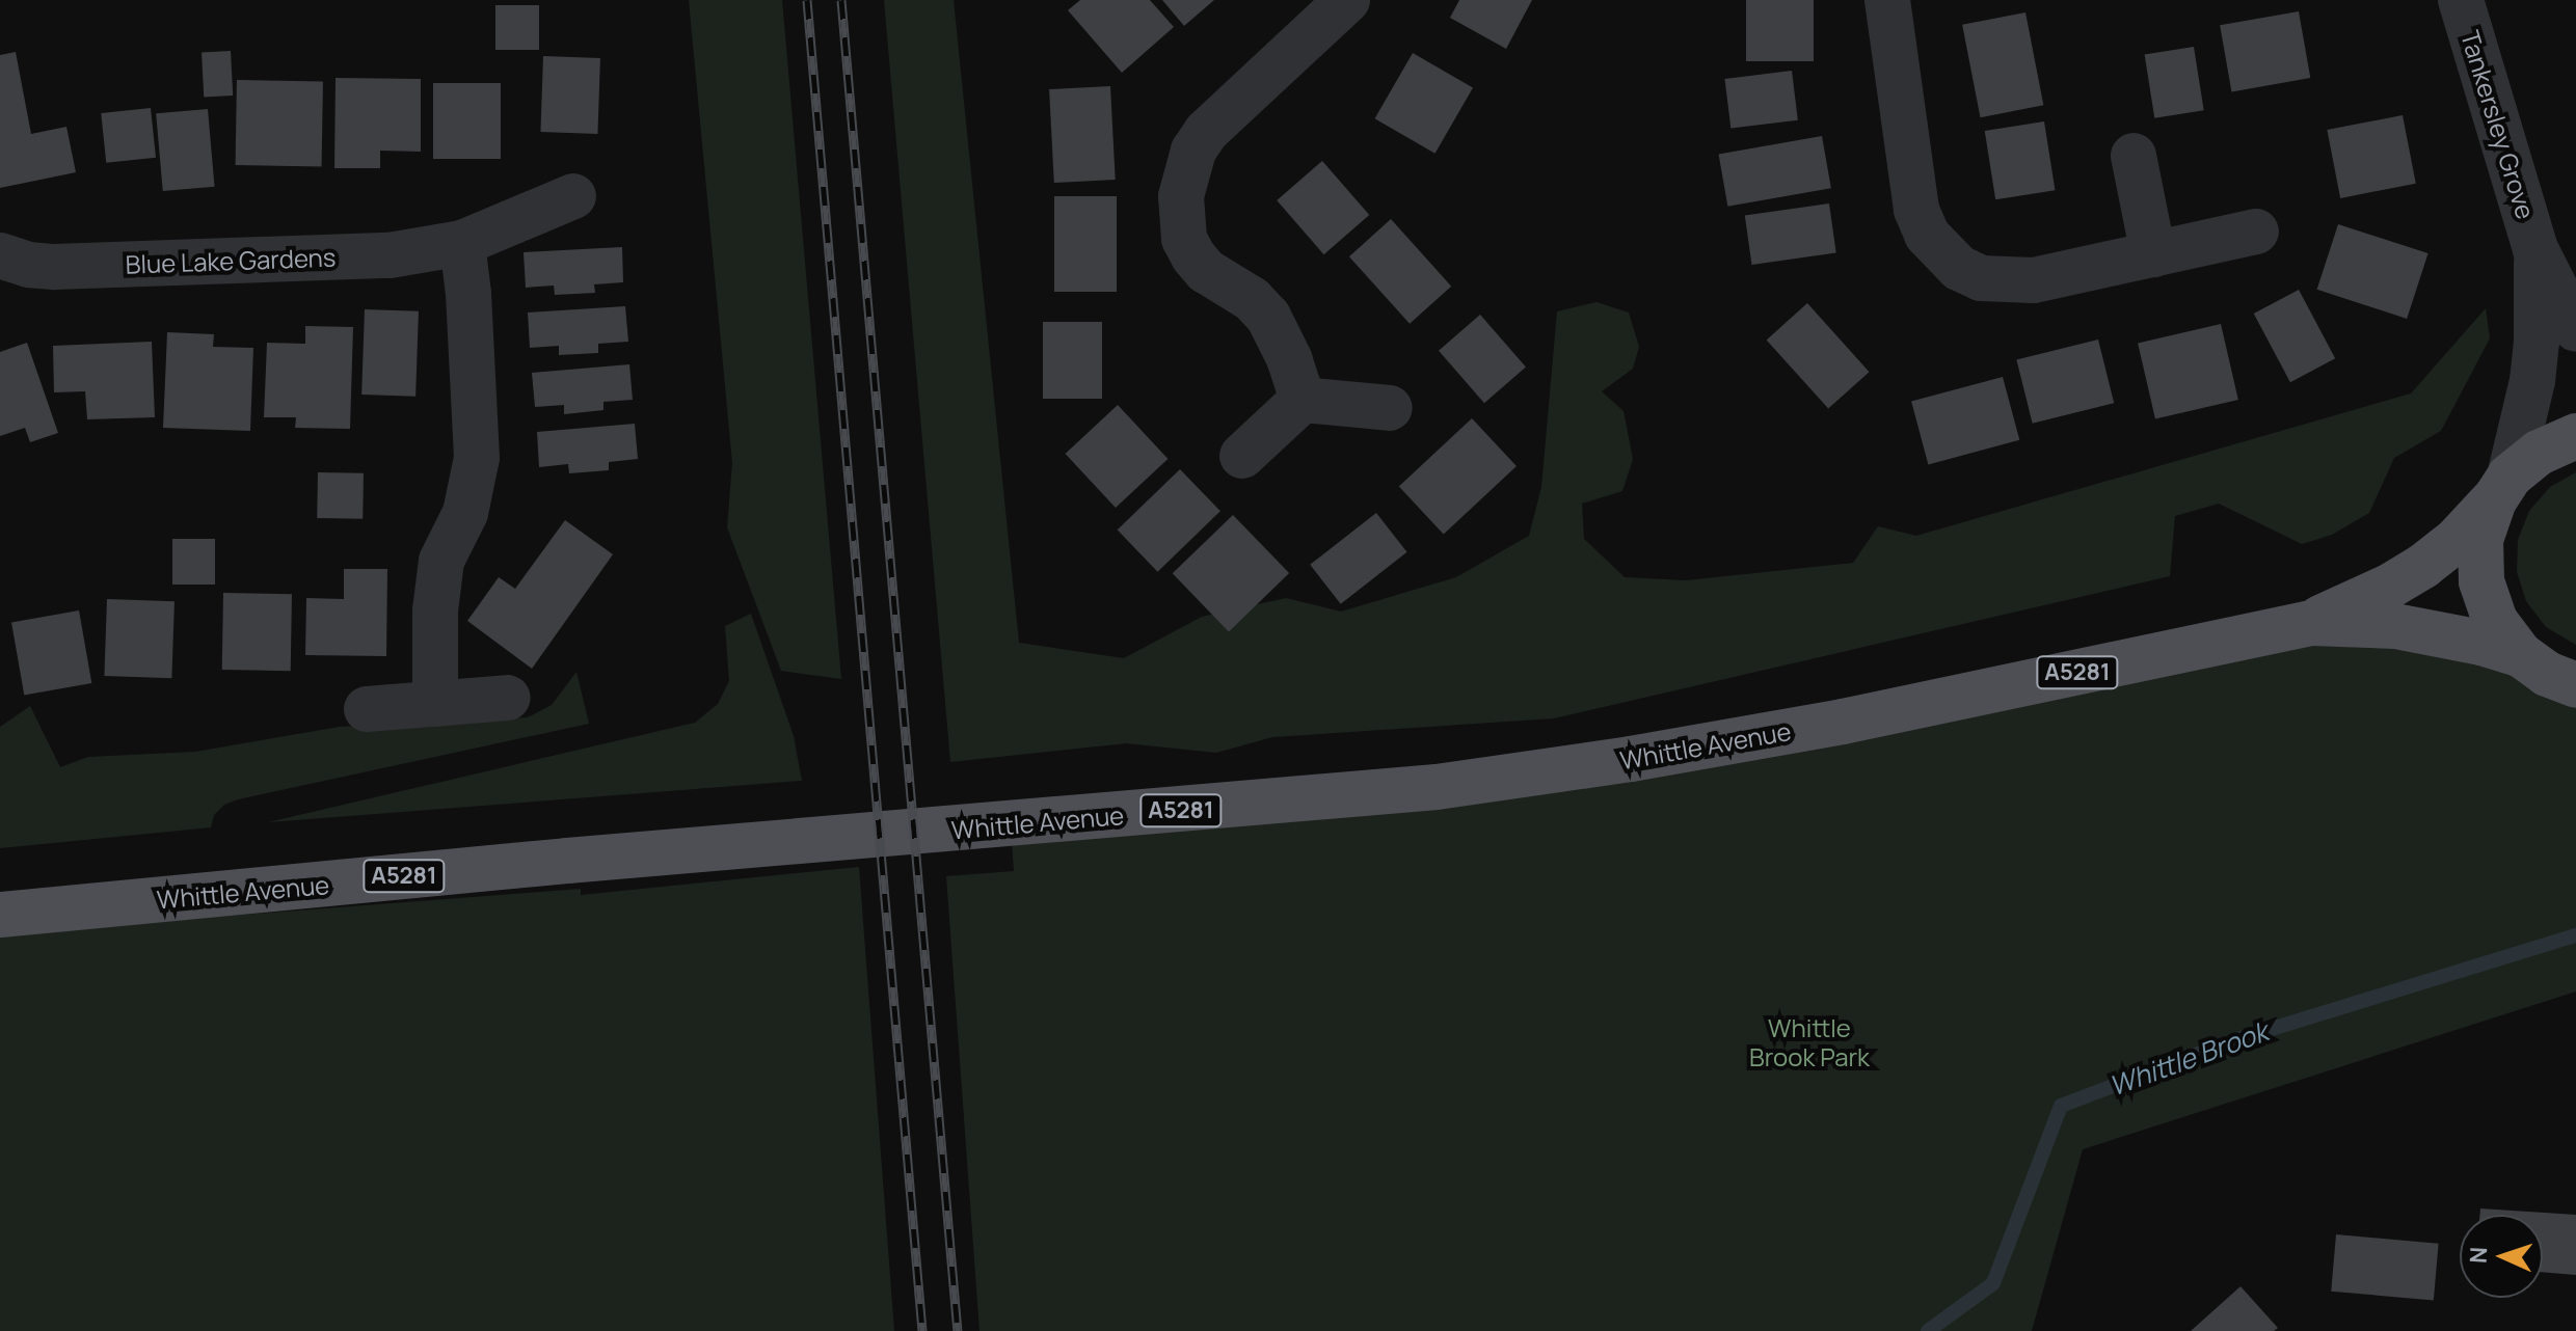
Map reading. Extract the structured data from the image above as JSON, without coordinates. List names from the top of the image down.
{
  "streets": {
    "main road": ["A5281", "Whittle Avenue"],
    "street": ["Tankersley Grove", "Blue Lake Gardens"]
  },
  "crossings": [
    ["Tankersley Grove", "A5281"],
    ["Tankersley Grove", "Whittle Avenue"],
    ["A5281", "Whittle Avenue"]
  ],
  "water": ["Whittle Brook"],
  "parks": ["Whittle Brook Park"],
  "north": "left"
}
